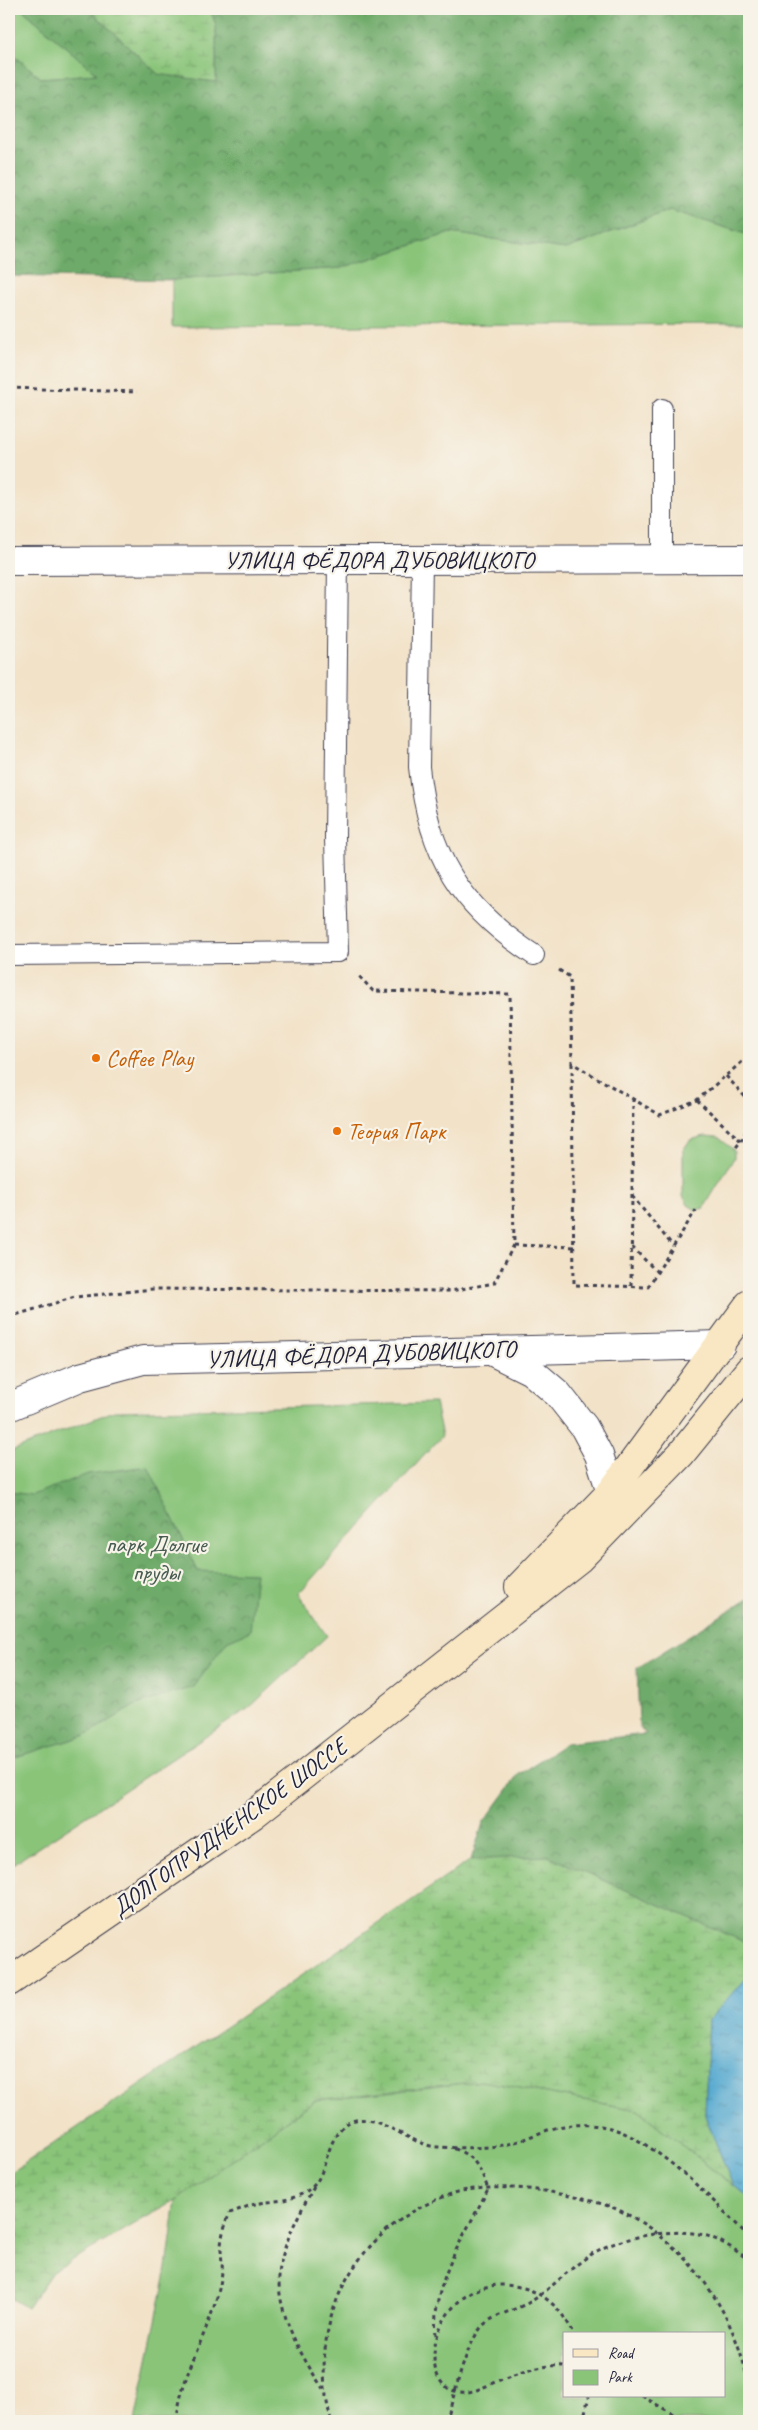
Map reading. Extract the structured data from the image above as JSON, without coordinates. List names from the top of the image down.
{
  "streets": {
    "main road": ["ДОЛГОПРУДНЕНСКОЕ ШОССЕ"],
    "street": ["УЛИЦА ФЁДОРА ДУБОВИЦКОГО"]
  },
  "crossings": [
    ["УЛИЦА ФЁДОРА ДУБОВИЦКОГО", "ДОЛГОПРУДНЕНСКОЕ ШОССЕ"]
  ],
  "parks": ["парк Долгие пруды"],
  "places": ["Coffee Play", "Теория Парк"],
  "legend": ["Road", "Park"]
}
